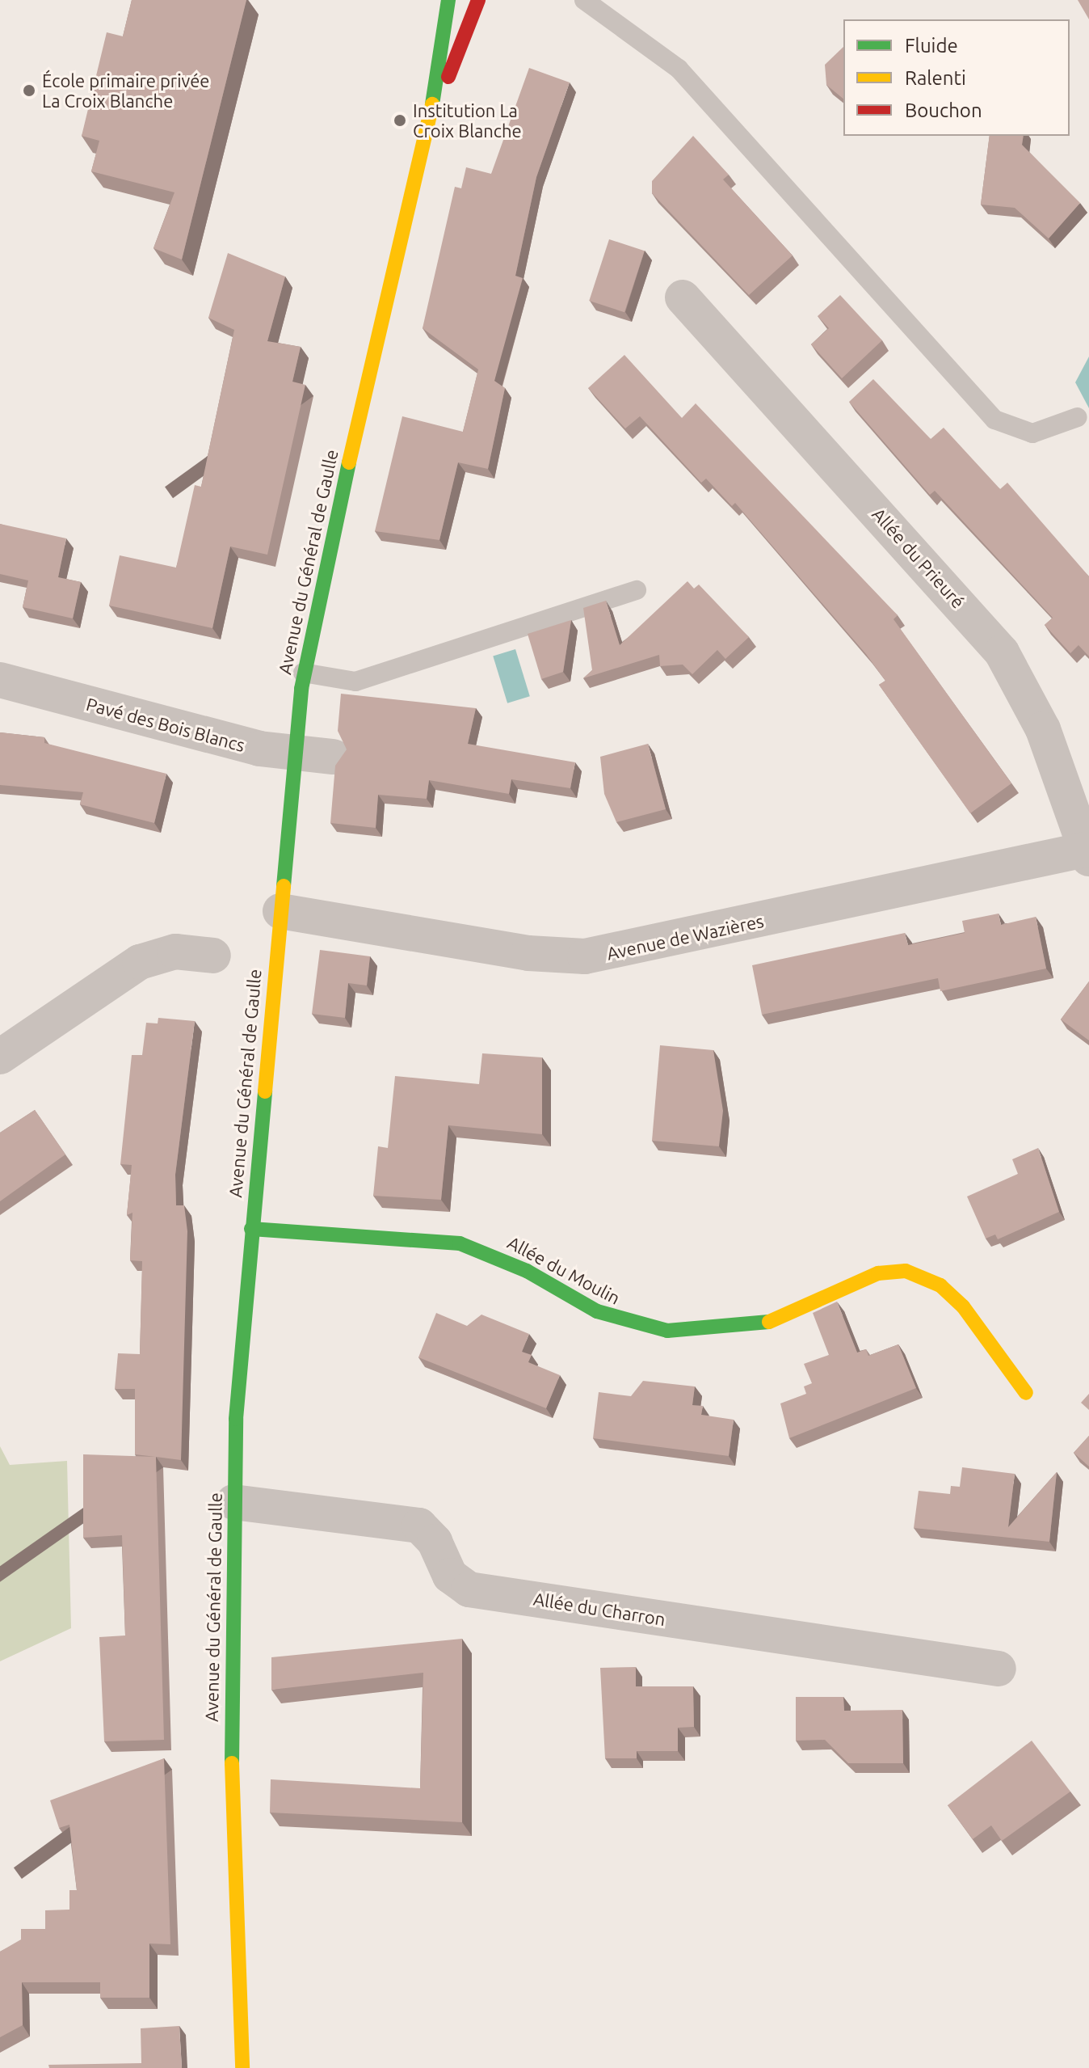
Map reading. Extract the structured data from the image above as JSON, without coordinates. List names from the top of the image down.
{
  "streets": {
    "main road": ["Avenue du Général de Gaulle", "Allée du Moulin"],
    "street": [
      "Allée du Prieuré",
      "Pavé des Bois Blancs",
      "Avenue de Wazières",
      "Allée du Charron"
    ]
  },
  "crossings": [
    ["Allée du Prieuré", "Avenue de Wazières"],
    ["Avenue du Général de Gaulle", "Pavé des Bois Blancs"],
    ["Avenue du Général de Gaulle", "Avenue de Wazières"],
    ["Avenue du Général de Gaulle", "Allée du Moulin"],
    ["Avenue du Général de Gaulle", "Allée du Charron"]
  ],
  "places": ["École primaire privée La Croix Blanche", "Institution La Croix Blanche"],
  "legend": ["Fluide", "Ralenti", "Bouchon"]
}
